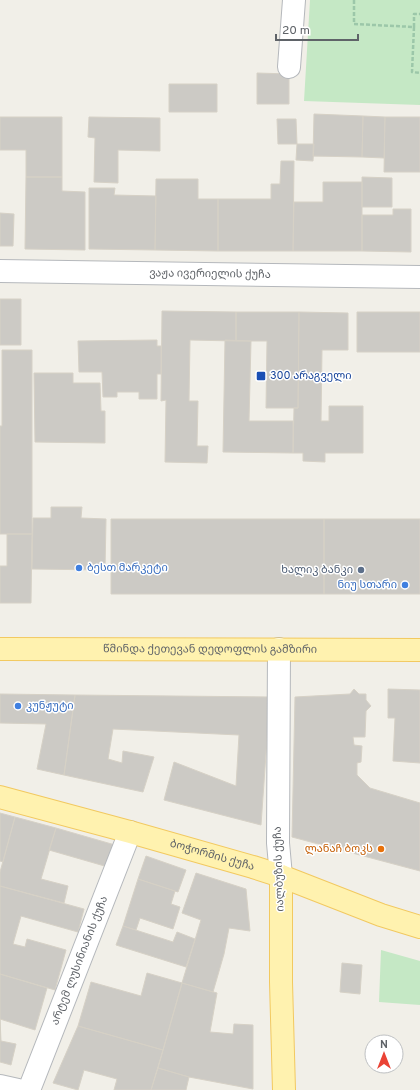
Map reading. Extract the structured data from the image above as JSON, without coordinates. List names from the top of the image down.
{
  "streets": {
    "main road": ["წმინდა ქეთევან დედოფლის გამზირი", "ბოჭორმის ქუჩა", "იალბუზის ქუჩა"],
    "street": ["ვაჟა ივერიელის ქუჩა", "არტემ ლუსინიანის ქუჩა"]
  },
  "crossings": [
    ["წმინდა ქეთევან დედოფლის გამზირი", "იალბუზის ქუჩა"],
    ["ბოჭორმის ქუჩა", "იალბუზის ქუჩა"],
    ["ბოჭორმის ქუჩა", "არტემ ლუსინიანის ქუჩა"]
  ],
  "places": {
    "transit": ["300 არაგველი"],
    "other": [
      "ბესთ მარკეტი",
      "ხალიკ ბანკი",
      "ნიუ სთარი",
      "კუნჟუტი",
      "ლანაჩ ბოკს"
    ]
  },
  "scale_bar": "20 m",
  "north": "top"
}
